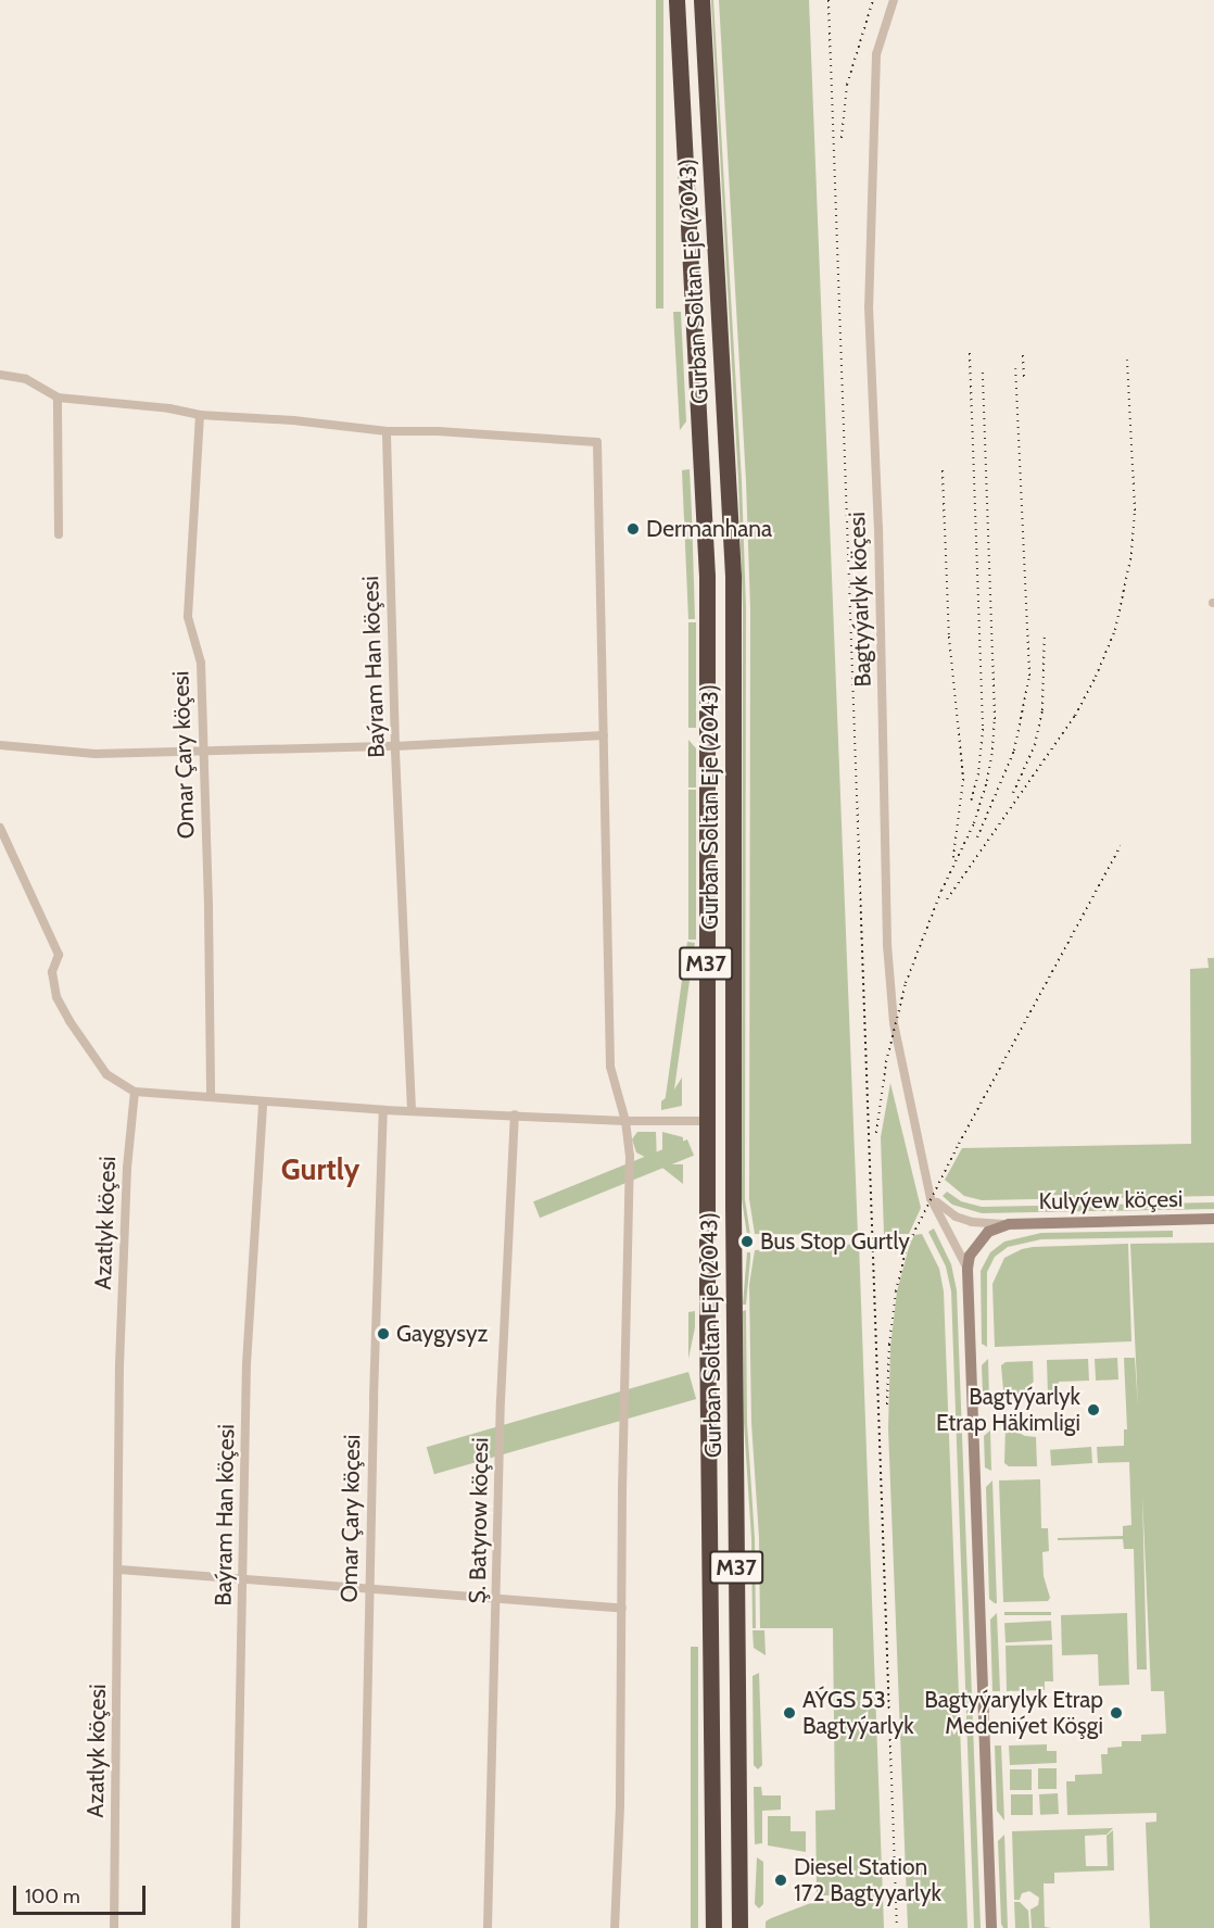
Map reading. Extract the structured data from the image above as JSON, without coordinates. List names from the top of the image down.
{
  "streets": {
    "highway": ["Gurban Soltan Eje (2043)", "M37"],
    "street": [
      "Bagtyýarlyk köçesi",
      "Baýram Han köçesi",
      "Omar Çary köçesi",
      "Kulyýew köçesi",
      "Azatlyk köçesi",
      "Ş. Batyrow köçesi"
    ]
  },
  "districts": ["Gurtly"],
  "places": [
    "Dermanhana",
    "Bus Stop Gurtly",
    "Gaygysyz",
    "Bagtyýarlyk Etrap Häkimligi",
    "AÝGS 53 Bagtyýarlyk",
    "Bagtyýarylyk Etrap Medeniýet Köşgi",
    "Diesel Station 172 Bagtyyarlyk"
  ],
  "scale_bar": "100 m"
}
